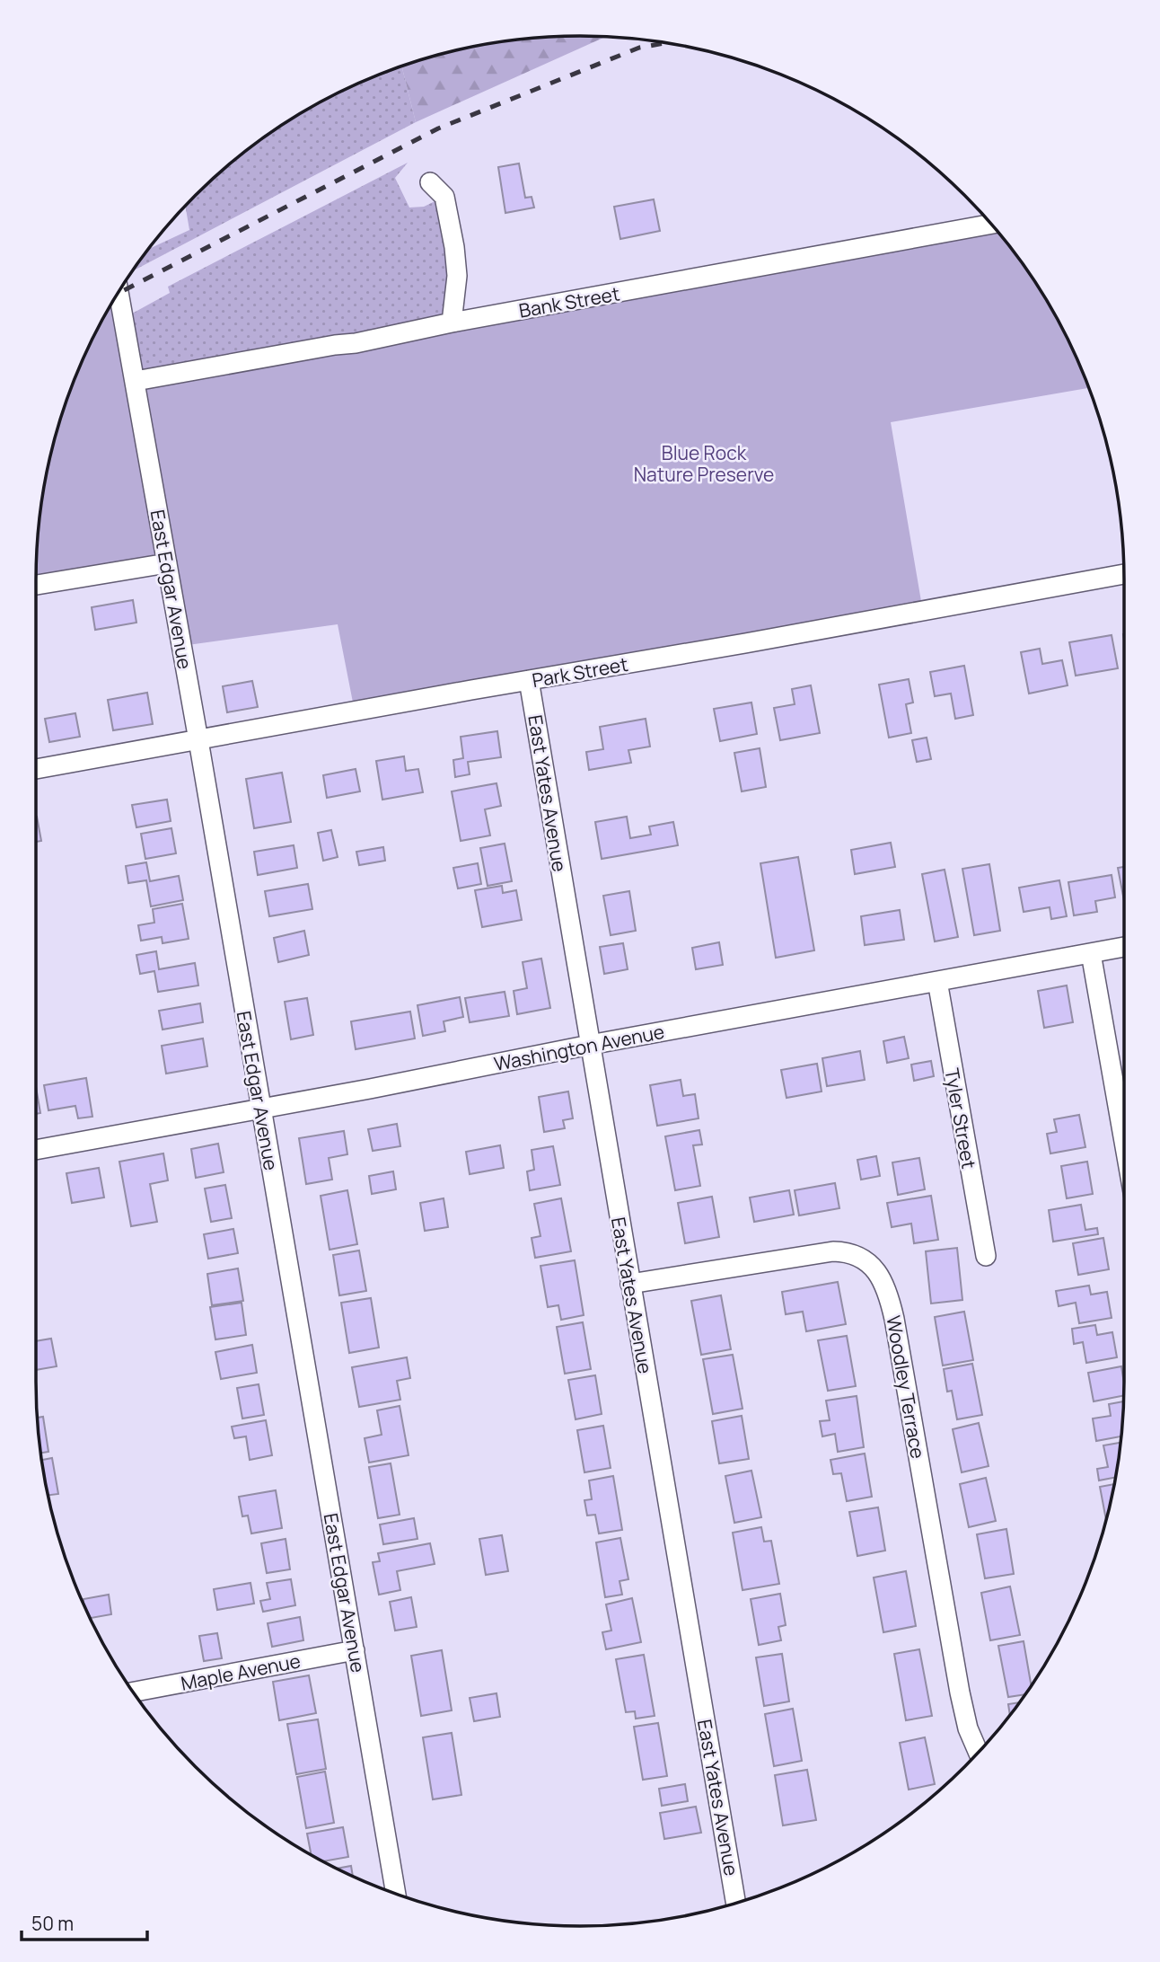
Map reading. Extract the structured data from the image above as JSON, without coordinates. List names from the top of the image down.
{
  "streets": {
    "street": [
      "Bank Street",
      "East Edgar Avenue",
      "Park Street",
      "East Yates Avenue",
      "Washington Avenue",
      "Tyler Street",
      "Woodley Terrace",
      "Maple Avenue"
    ]
  },
  "crossings": [
    ["Bank Street", "East Edgar Avenue"],
    ["East Edgar Avenue", "Park Street"],
    ["East Edgar Avenue", "Washington Avenue"],
    ["East Edgar Avenue", "Maple Avenue"],
    ["Park Street", "East Yates Avenue"],
    ["East Yates Avenue", "Washington Avenue"],
    ["East Yates Avenue", "Woodley Terrace"],
    ["Washington Avenue", "Tyler Street"]
  ],
  "parks": ["Blue Rock Nature Preserve"],
  "scale_bar": "50 m"
}
